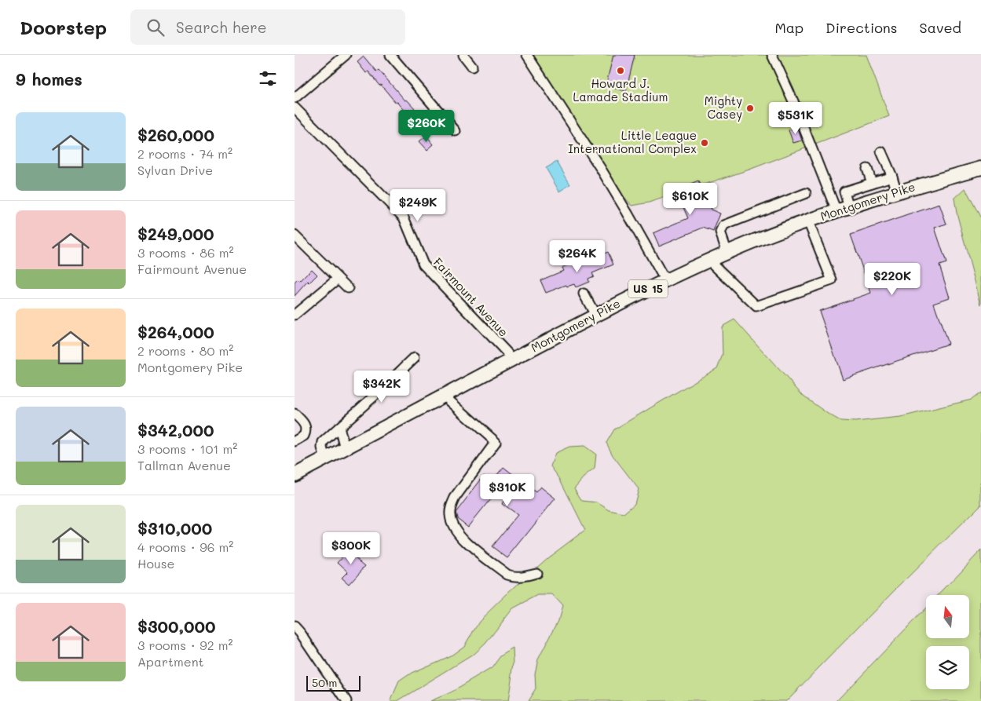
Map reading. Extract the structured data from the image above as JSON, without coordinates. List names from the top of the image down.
{
  "streets": {
    "highway": ["Montgomery Pike", "US 15"],
    "street": ["Fairmount Avenue"]
  },
  "crossings": [
    ["Montgomery Pike", "Fairmount Avenue"]
  ],
  "places": ["Howard J. Lamade Stadium", "Mighty Casey", "Little League International Complex"],
  "scale_bar": "50 m",
  "north": "top",
  "page": {
    "header": "Doorstep",
    "search": "Search here",
    "nav": ["Map", "Directions", "Saved"],
    "heading": "9 homes",
    "list": [
      {
        "name": "$260,000",
        "note": "2 rooms · 74 m² · Sylvan Drive"
      },
      {
        "name": "$249,000",
        "note": "3 rooms · 86 m² · Fairmount Avenue"
      },
      {
        "name": "$264,000",
        "note": "2 rooms · 80 m² · Montgomery Pike"
      },
      {
        "name": "$342,000",
        "note": "3 rooms · 101 m² · Tallman Avenue"
      },
      {
        "name": "$310,000",
        "note": "4 rooms · 96 m² · House"
      },
      {
        "name": "$300,000",
        "note": "3 rooms · 92 m² · Apartment"
      }
    ],
    "price": [
      "$531K",
      "$260K",
      "$610K",
      "$249K",
      "$264K",
      "$220K",
      "$342K",
      "$310K",
      "$300K"
    ],
    "scale": "50 m"
  }
}
